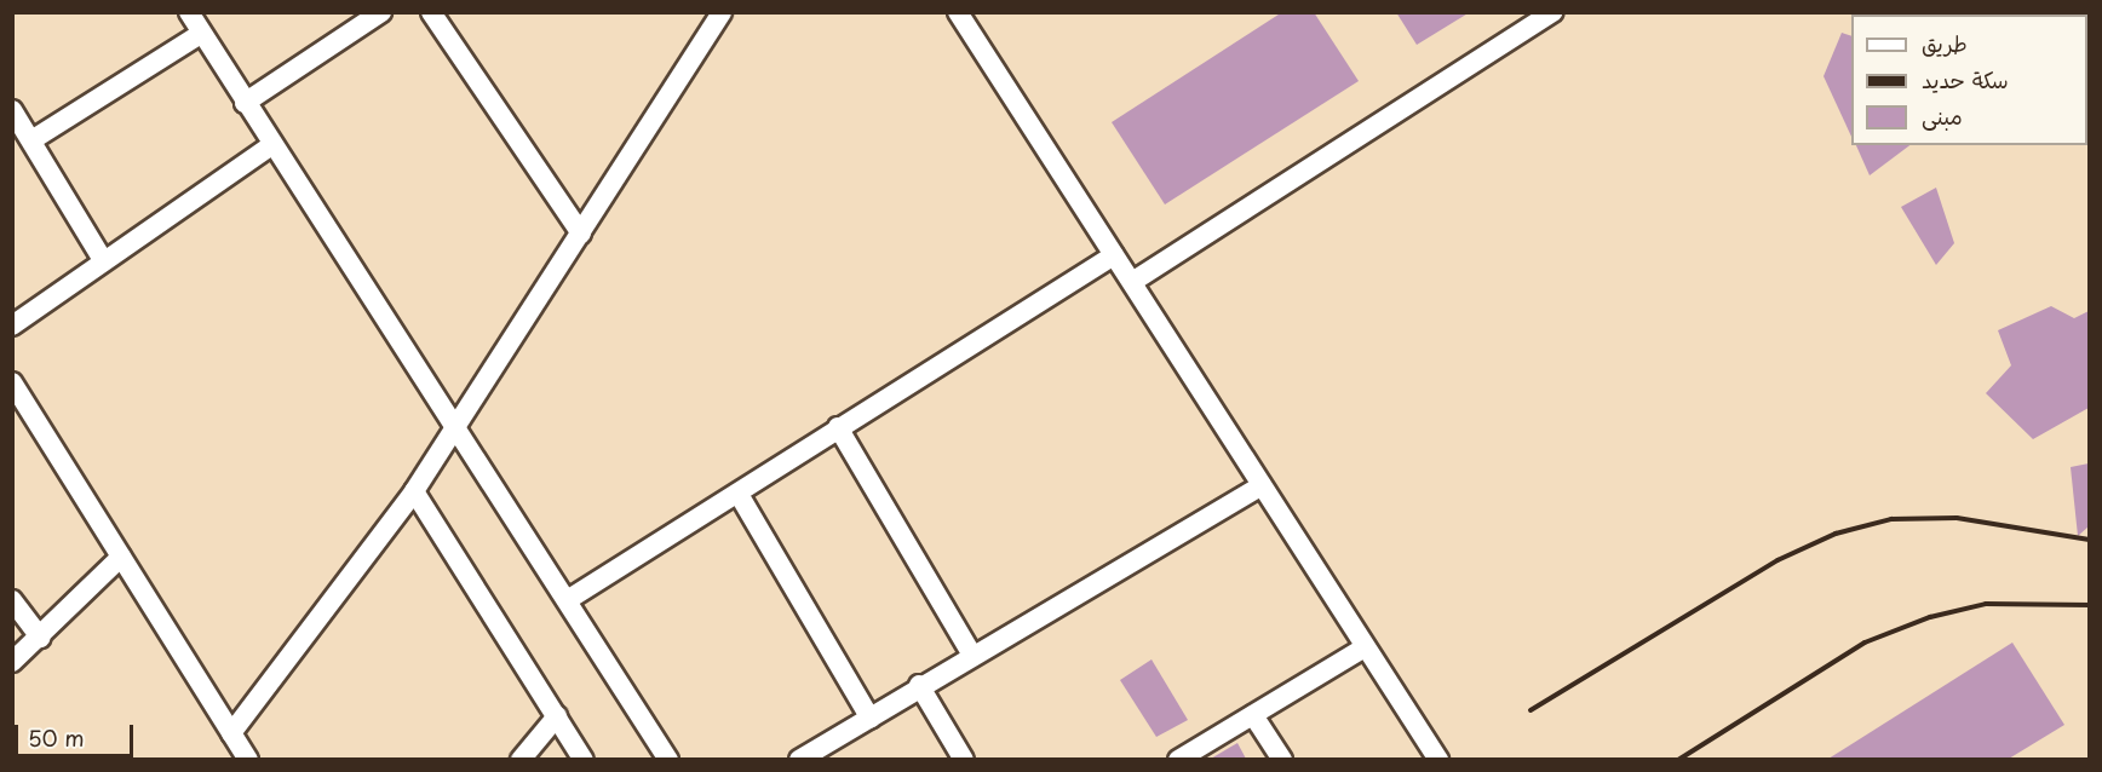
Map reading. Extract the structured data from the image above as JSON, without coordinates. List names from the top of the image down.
{
  "legend": ["طريق", "سكة حديد", "مبنى"],
  "scale_bar": "50 m"
}
